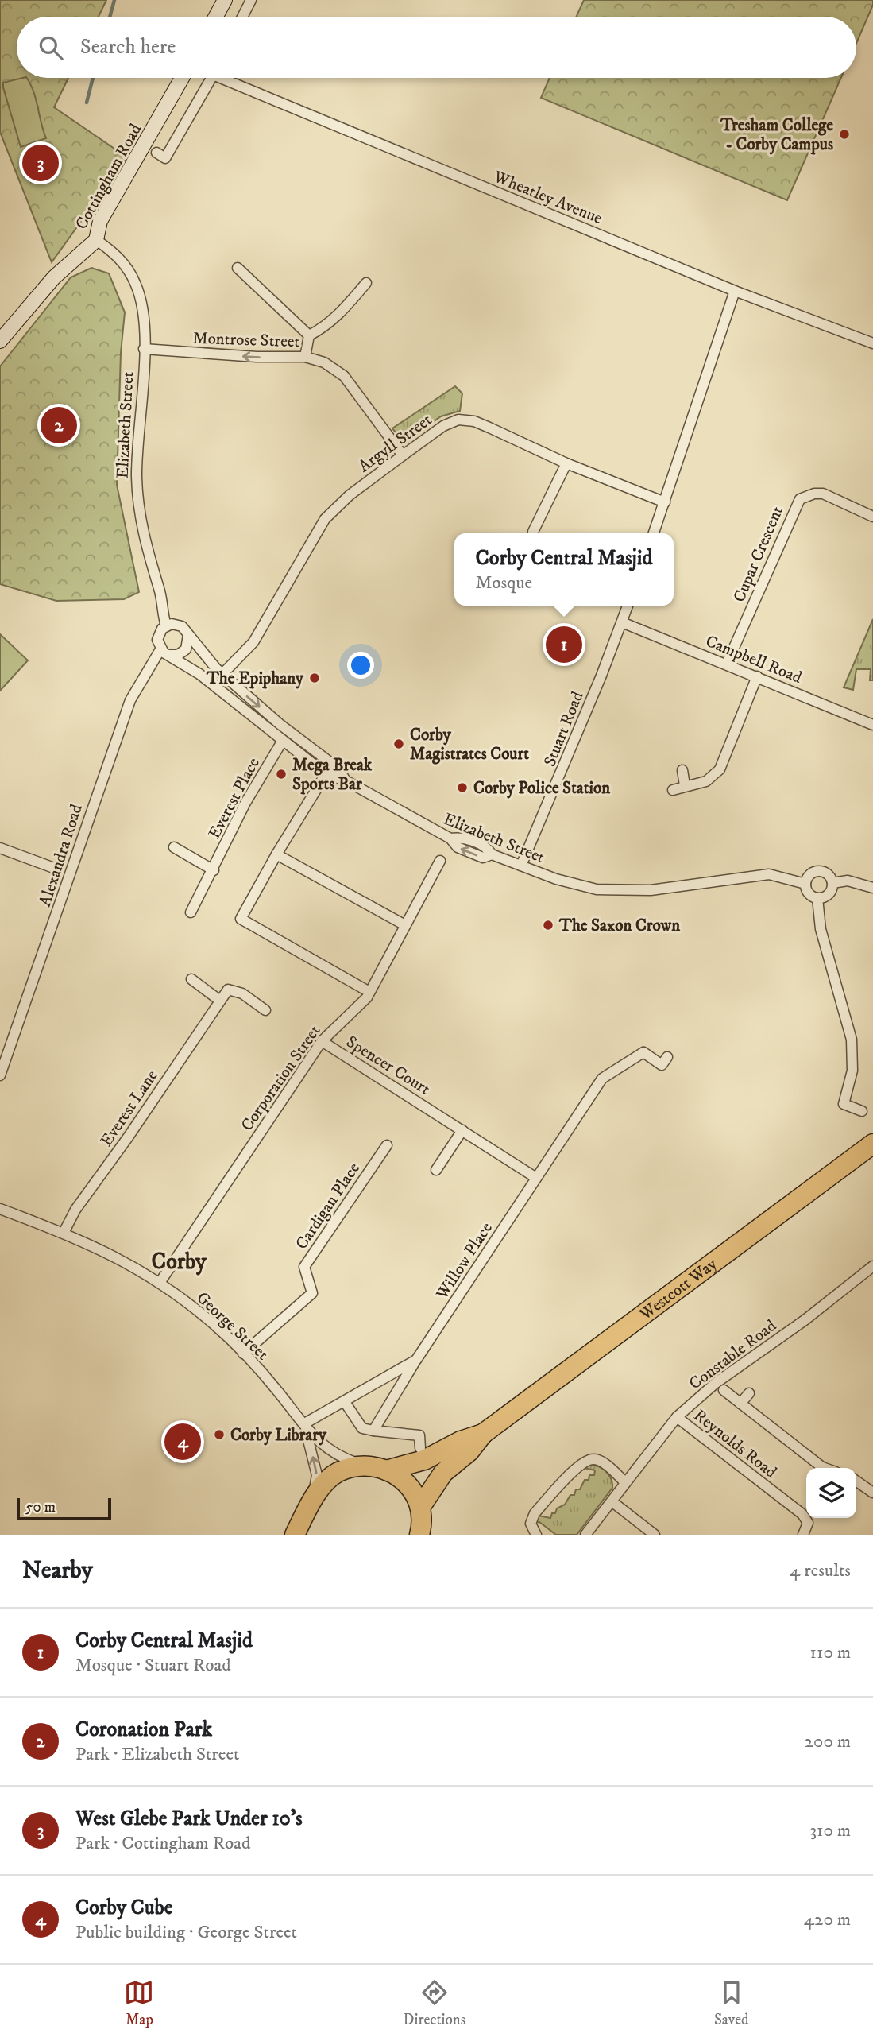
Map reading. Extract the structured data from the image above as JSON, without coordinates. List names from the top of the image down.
{
  "streets": {
    "highway": ["Westcott Way"],
    "street": [
      "Cottingham Road",
      "Wheatley Avenue",
      "Montrose Street",
      "Elizabeth Street",
      "Argyll Street",
      "Cupar Crescent",
      "Campbell Road",
      "Stuart Road",
      "Everest Place",
      "Alexandra Road",
      "Spencer Court",
      "Corporation Street",
      "Everest Lane",
      "Cardigan Place",
      "Willow Place",
      "George Street",
      "Constable Road",
      "Reynolds Road"
    ]
  },
  "crossings": [
    ["Cottingham Road", "Elizabeth Street"],
    ["Montrose Street", "Elizabeth Street"],
    ["Montrose Street", "Argyll Street"],
    ["Elizabeth Street", "Argyll Street"],
    ["Elizabeth Street", "Stuart Road"],
    ["Elizabeth Street", "Everest Place"],
    ["Elizabeth Street", "Alexandra Road"],
    ["Cupar Crescent", "Campbell Road"],
    ["Campbell Road", "Stuart Road"],
    ["Spencer Court", "Corporation Street"],
    ["Spencer Court", "Willow Place"],
    ["Corporation Street", "George Street"],
    ["Everest Lane", "George Street"],
    ["Cardigan Place", "George Street"],
    ["Willow Place", "George Street"],
    ["Westcott Way", "George Street"],
    ["Constable Road", "Reynolds Road"]
  ],
  "one_way": ["Montrose Street"],
  "districts": ["Corby"],
  "places": [
    "Tresham College - Corby Campus",
    "The Epiphany",
    "Corby Magistrates Court",
    "Mega Break Sports Bar",
    "Corby Police Station",
    "The Saxon Crown",
    "Corby Library"
  ],
  "scale_bar": "50 m",
  "page": {
    "search": "Search here",
    "pins": [
      "3",
      "2",
      "1",
      "4"
    ],
    "popup": ["Corby Central Masjid", "Mosque"],
    "scale": "50 m",
    "heading": ["Nearby", "4 results"],
    "list": [
      {
        "mark": "1",
        "name": "Corby Central Masjid",
        "note": "Mosque · Stuart Road",
        "value": "110 m"
      },
      {
        "mark": "2",
        "name": "Coronation Park",
        "note": "Park · Elizabeth Street",
        "value": "200 m"
      },
      {
        "mark": "3",
        "name": "West Glebe Park Under 10's",
        "note": "Park · Cottingham Road",
        "value": "310 m"
      },
      {
        "mark": "4",
        "name": "Corby Cube",
        "note": "Public building · George Street",
        "value": "420 m"
      }
    ],
    "nav": ["Map", "Directions", "Saved"]
  }
}
